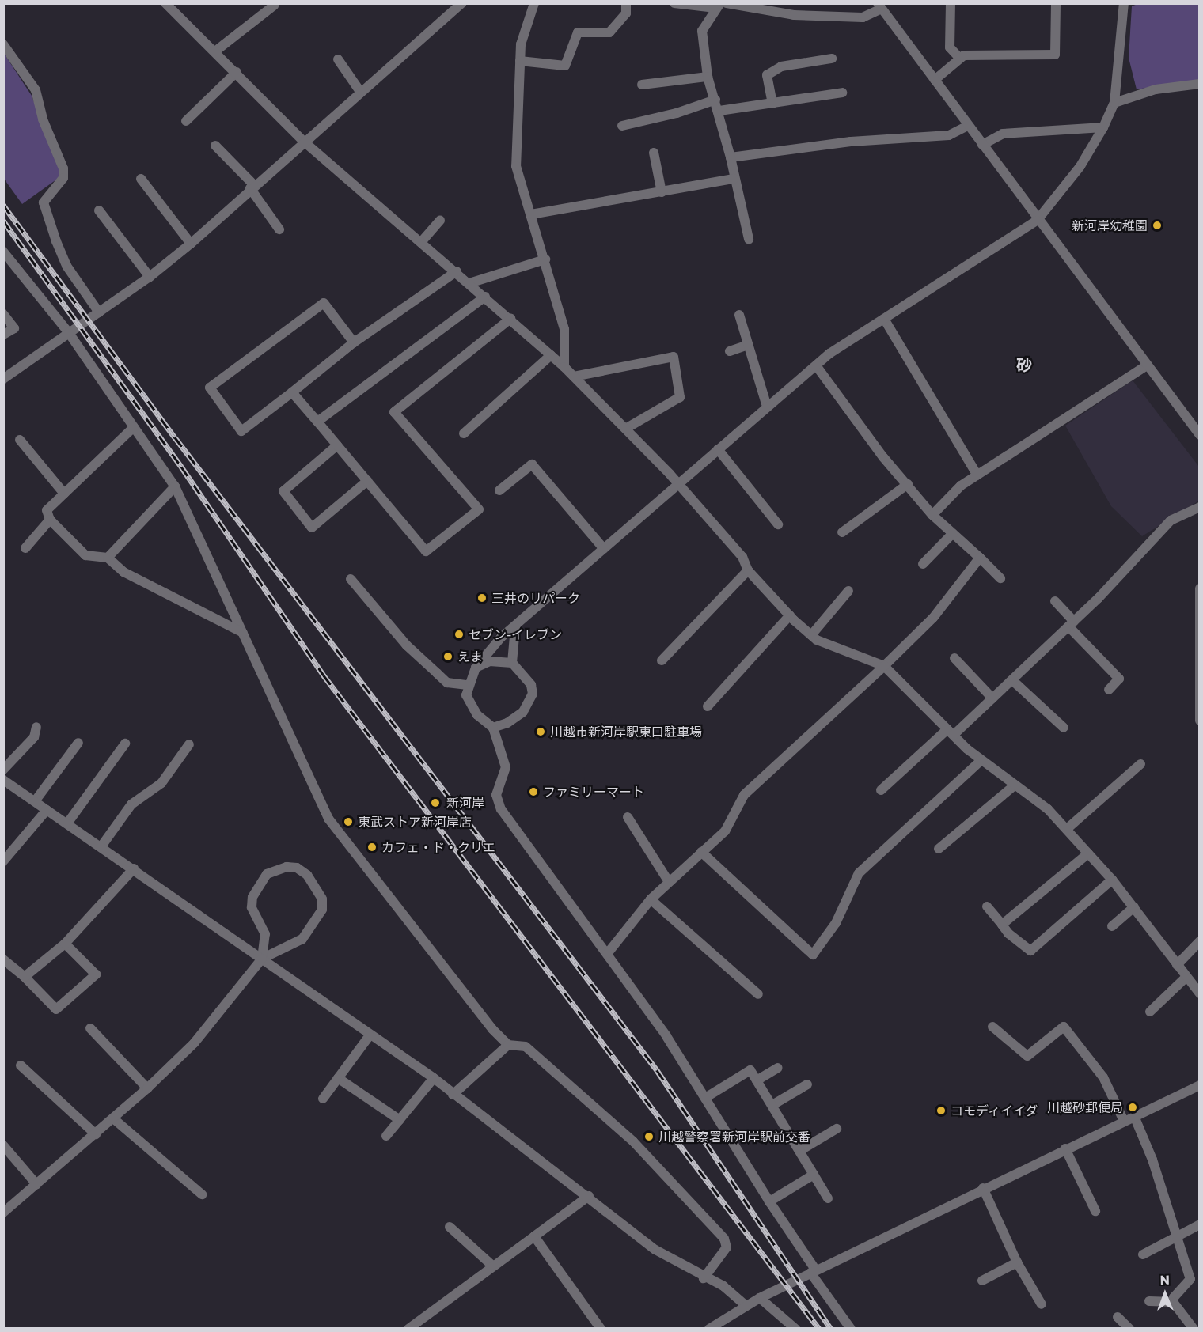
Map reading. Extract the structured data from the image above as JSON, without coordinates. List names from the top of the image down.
{
  "districts": ["砂"],
  "places": [
    "新河岸幼稚園",
    "三井のリパーク",
    "セブン-イレブン",
    "えま",
    "川越市新河岸駅東口駐車場",
    "ファミリーマート",
    "新河岸",
    "東武ストア新河岸店",
    "カフェ・ド・クリエ",
    "川越砂郵便局",
    "コモディイイダ",
    "川越警察署新河岸駅前交番"
  ],
  "north": "top"
}
